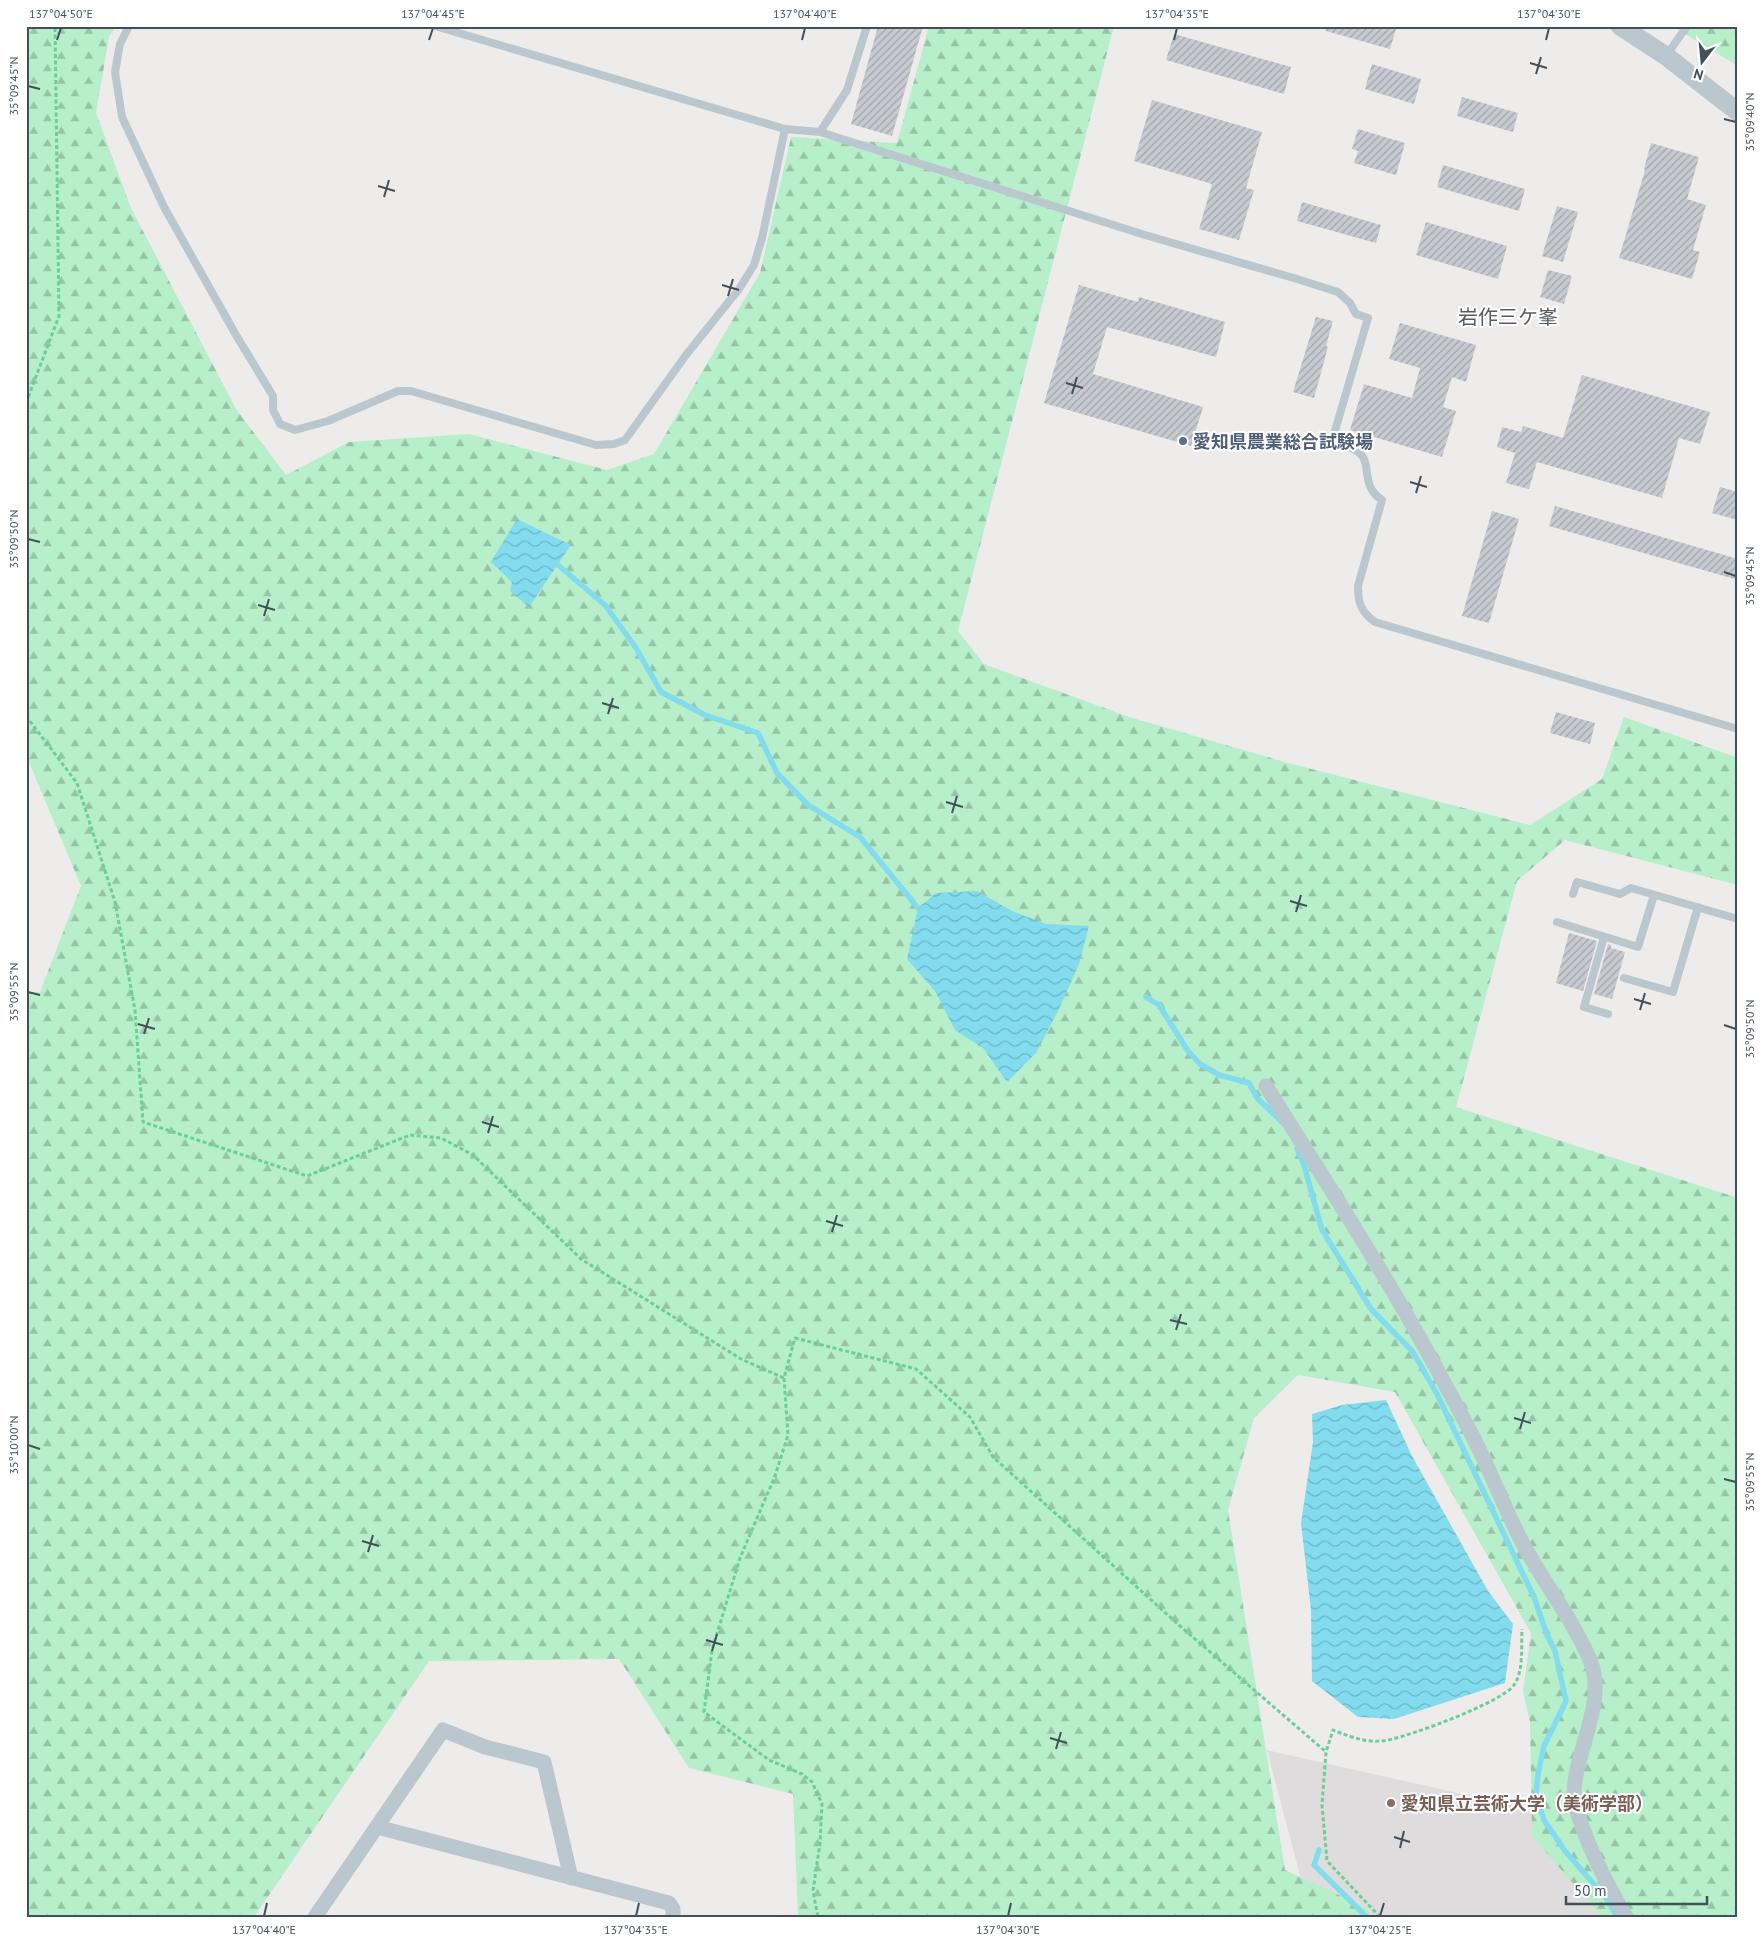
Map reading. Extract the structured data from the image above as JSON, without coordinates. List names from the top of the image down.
{
  "districts": ["岩作三ケ峯"],
  "places": ["愛知県農業総合試験場", "愛知県立芸術大学（美術学部）"],
  "scale_bar": "50 m",
  "north": "bottom",
  "coordinates": [
    "137°04'50\"E",
    "137°04'45\"E",
    "137°04'40\"E",
    "137°04'35\"E",
    "137°04'30\"E",
    "35°09'45\"N",
    "35°09'40\"N",
    "35°09'50\"N",
    "35°09'55\"N",
    "35°10'00\"N",
    "137°04'25\"E"
  ]
}
